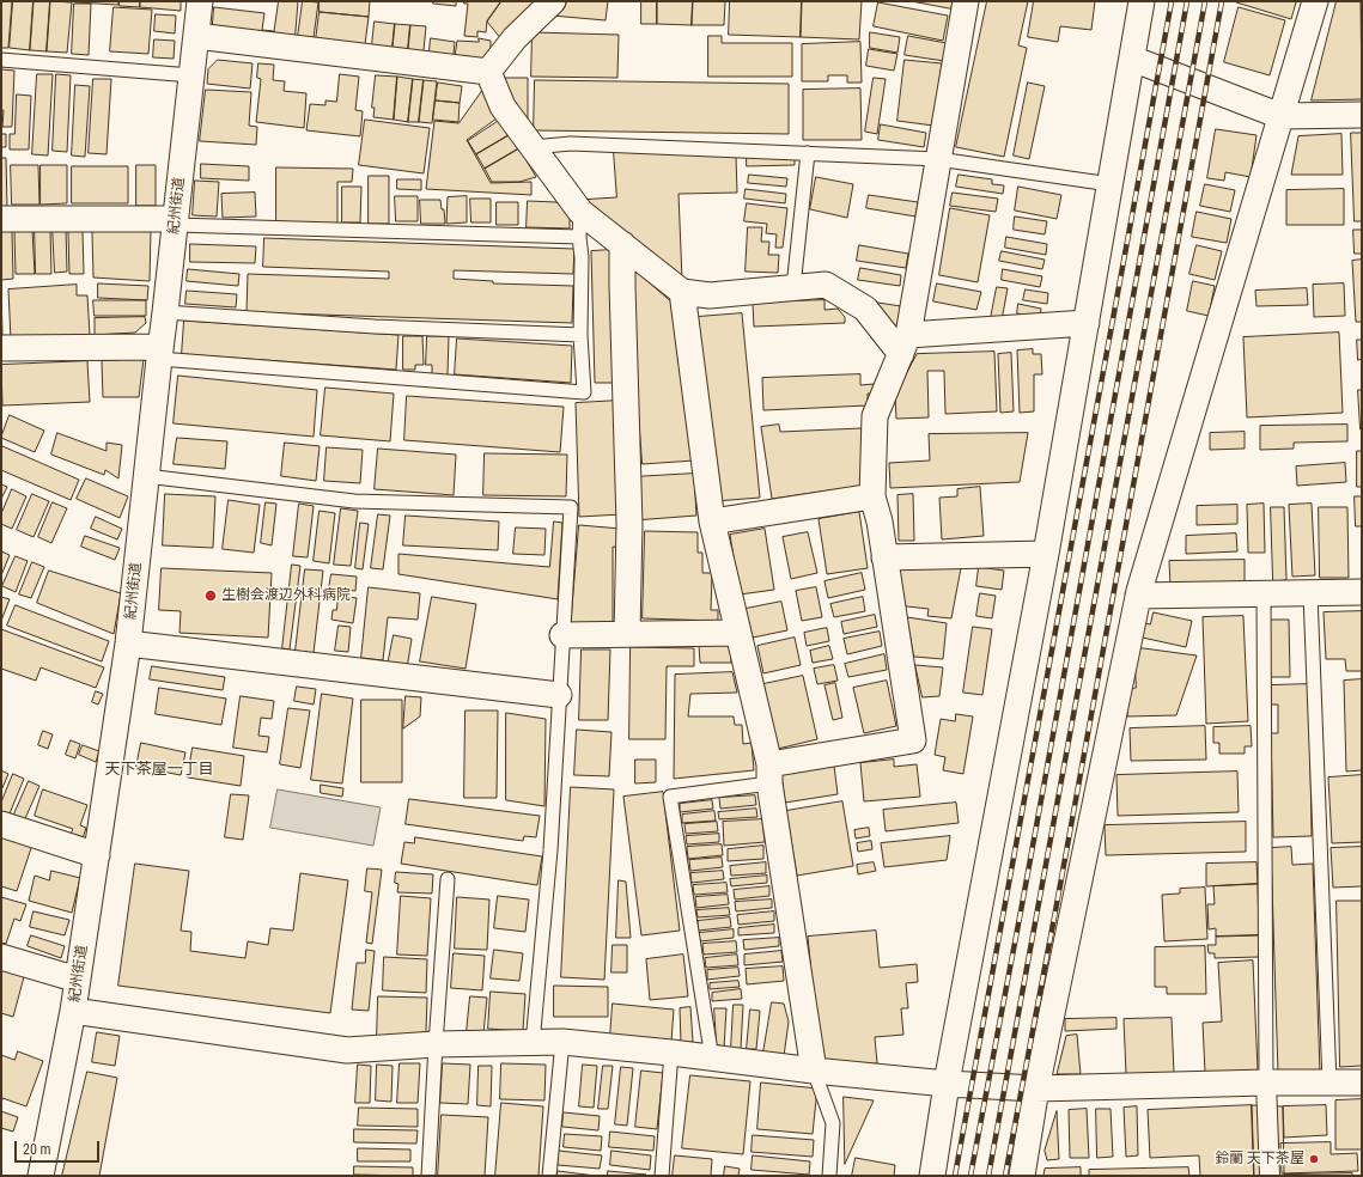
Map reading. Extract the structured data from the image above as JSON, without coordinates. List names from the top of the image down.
{
  "streets": {
    "street": ["紀州街道"]
  },
  "districts": ["天下茶屋一丁目"],
  "places": ["生樹会渡辺外科病院", "鈴蘭 天下茶屋"],
  "scale_bar": "20 m"
}
